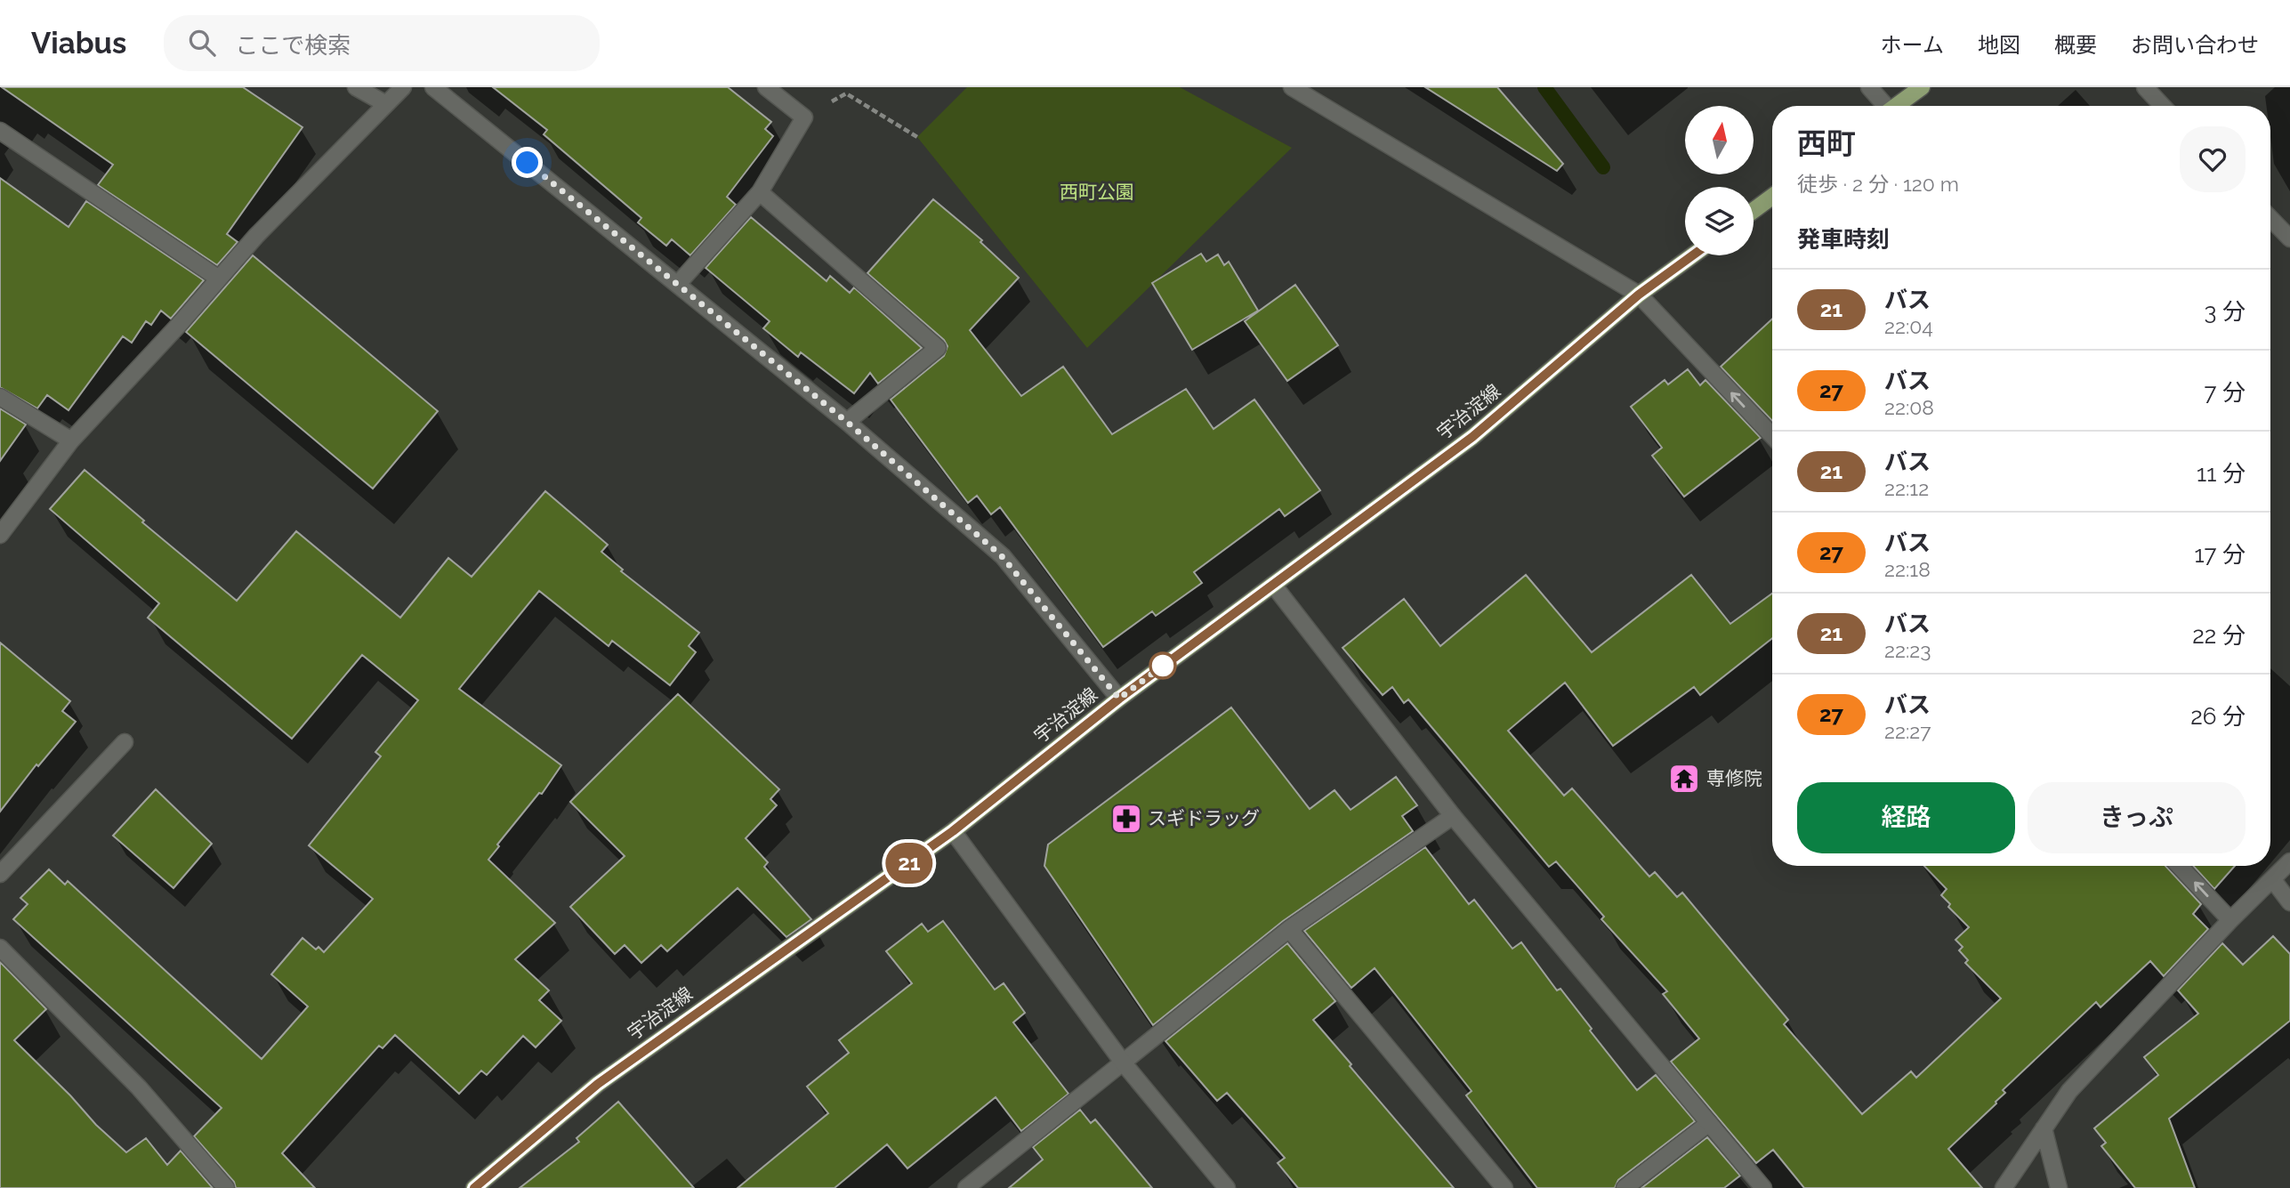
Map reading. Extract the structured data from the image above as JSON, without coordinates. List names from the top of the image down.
{
  "streets": {
    "main road": ["宇治淀線"]
  },
  "parks": ["西町公園"],
  "places": {
    "temple": ["専修院"],
    "pharmacy": ["スギドラッグ"]
  },
  "lines": ["bus line 21"],
  "north": "top",
  "page": {
    "header": "Viabus",
    "search": "ここで検索",
    "nav": [
      "ホーム",
      "地図",
      "概要",
      "お問い合わせ"
    ],
    "on_map": "21",
    "heading": [
      ["西町", "徒歩 · 2 分 · 120 m"],
      "発車時刻"
    ],
    "list": [
      {
        "mark": "21",
        "name": "バス",
        "note": "22:04",
        "value": "3 分"
      },
      {
        "mark": "27",
        "name": "バス",
        "note": "22:08",
        "value": "7 分"
      },
      {
        "mark": "21",
        "name": "バス",
        "note": "22:12",
        "value": "11 分"
      },
      {
        "mark": "27",
        "name": "バス",
        "note": "22:18",
        "value": "17 分"
      },
      {
        "mark": "21",
        "name": "バス",
        "note": "22:23",
        "value": "22 分"
      },
      {
        "mark": "27",
        "name": "バス",
        "note": "22:27",
        "value": "26 分"
      }
    ],
    "buttons": ["経路", "きっぷ"]
  }
}
